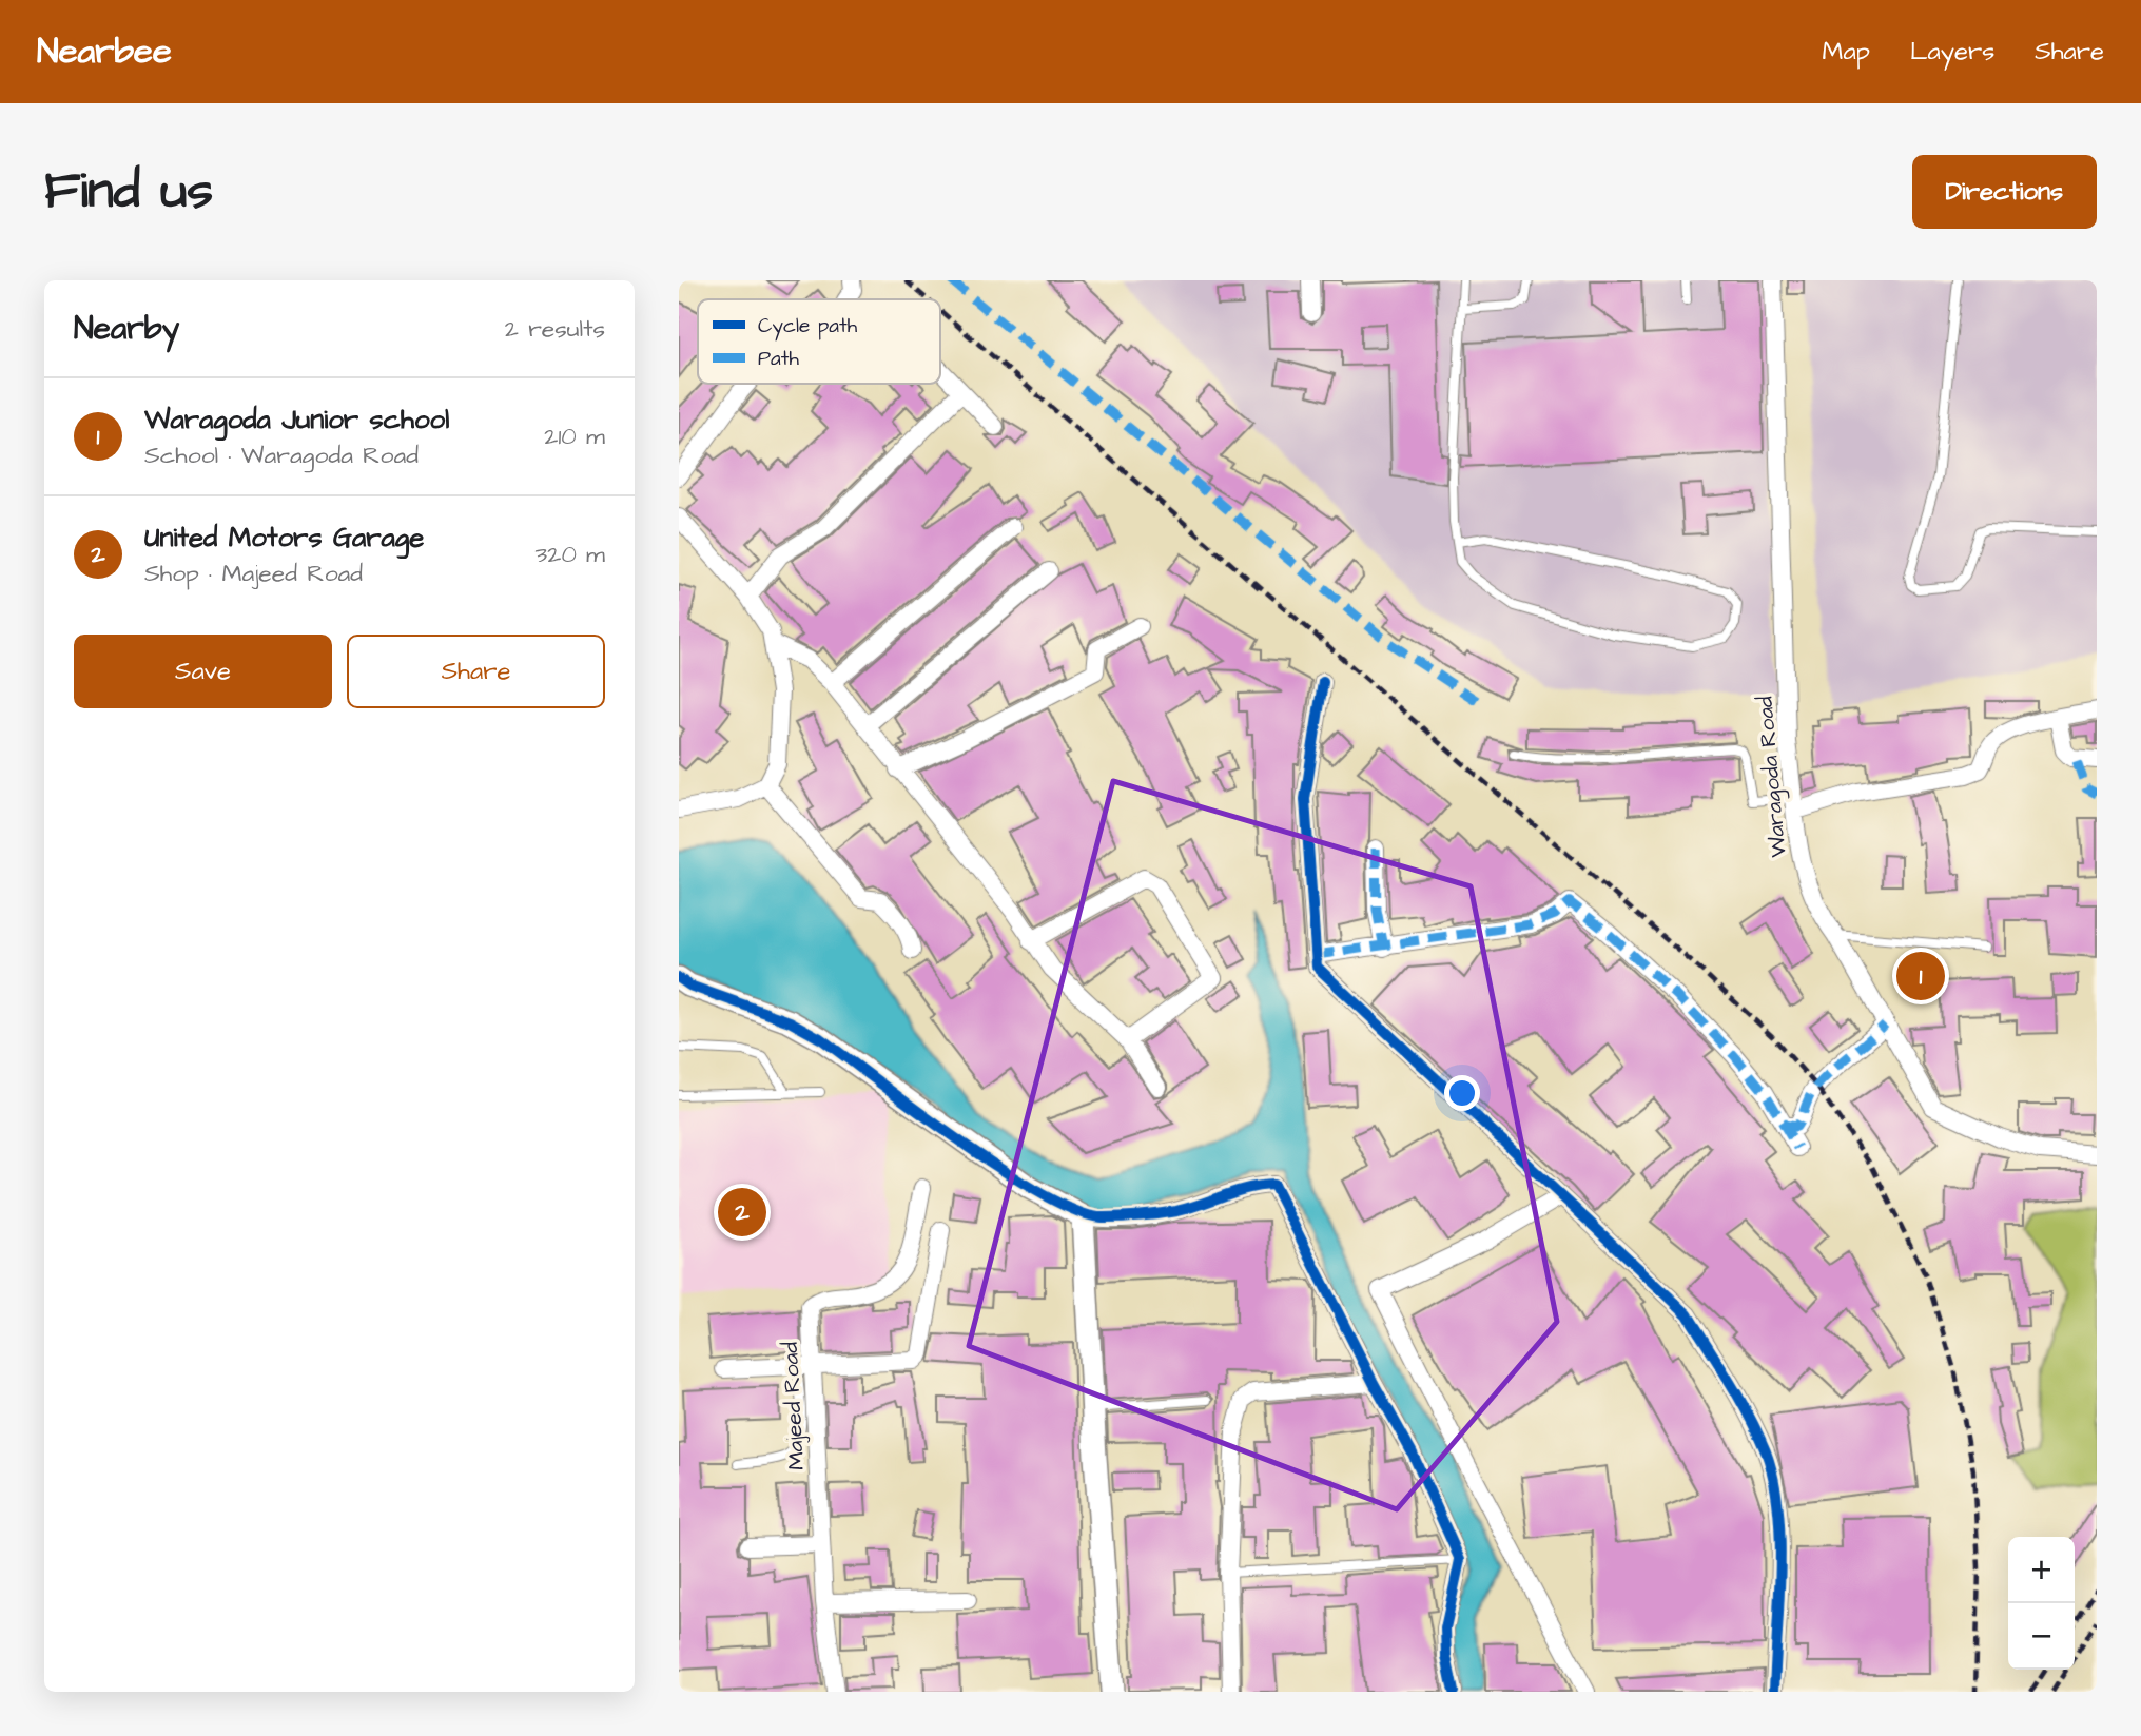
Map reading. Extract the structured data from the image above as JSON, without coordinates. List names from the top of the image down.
{
  "streets": {
    "street": ["Waragoda Road", "Majeed Road"]
  },
  "legend": ["Cycle path", "Path"],
  "page": {
    "header": "Nearbee",
    "nav": ["Map", "Layers", "Share"],
    "buttons": [
      "Directions",
      ["Save", "Share"]
    ],
    "title": "Find us",
    "heading": ["Nearby", "2 results"],
    "list": [
      {
        "mark": "1",
        "name": "Waragoda Junior school",
        "note": "School · Waragoda Road",
        "value": "210 m"
      },
      {
        "mark": "2",
        "name": "United Motors Garage",
        "note": "Shop · Majeed Road",
        "value": "320 m"
      }
    ],
    "pins": ["1", "2"],
    "map_buttons": ["+", "−"]
  }
}
